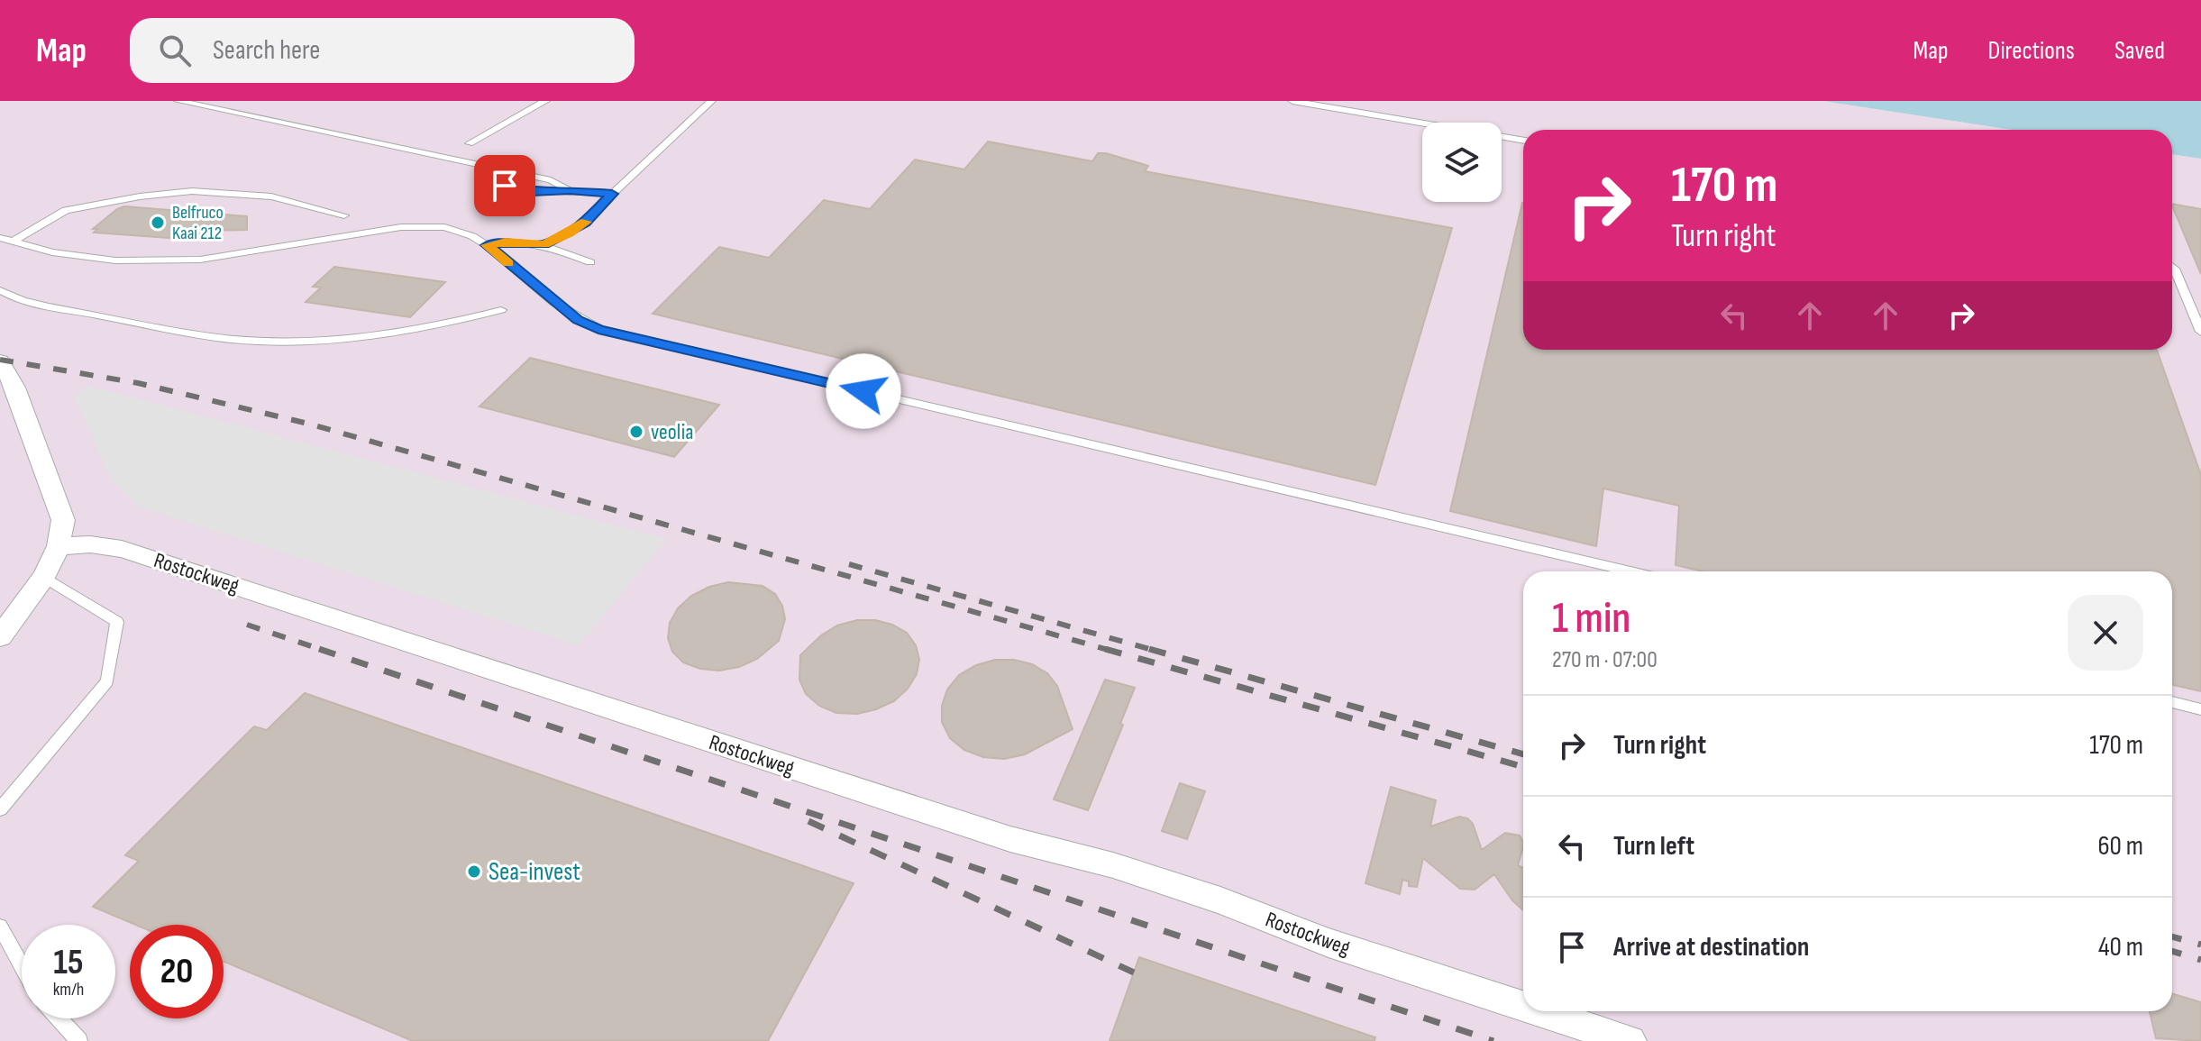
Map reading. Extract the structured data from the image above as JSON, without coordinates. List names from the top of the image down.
{
  "streets": {
    "street": ["Rostockweg"]
  },
  "places": ["Belfruco Kaai 212", "veolia", "Sea-invest"],
  "page": {
    "header": "Map",
    "search": "Search here",
    "nav": ["Map", "Directions", "Saved"],
    "turn": ["170 m", "Turn right"],
    "heading": ["1 min", "270 m · 07:00"],
    "list": [
      {
        "name": "Turn right",
        "value": "170 m"
      },
      {
        "name": "Turn left",
        "value": "60 m"
      },
      {
        "name": "Arrive at destination",
        "value": "40 m"
      }
    ],
    "speed": "15 km/h",
    "limit": "20"
  }
}
